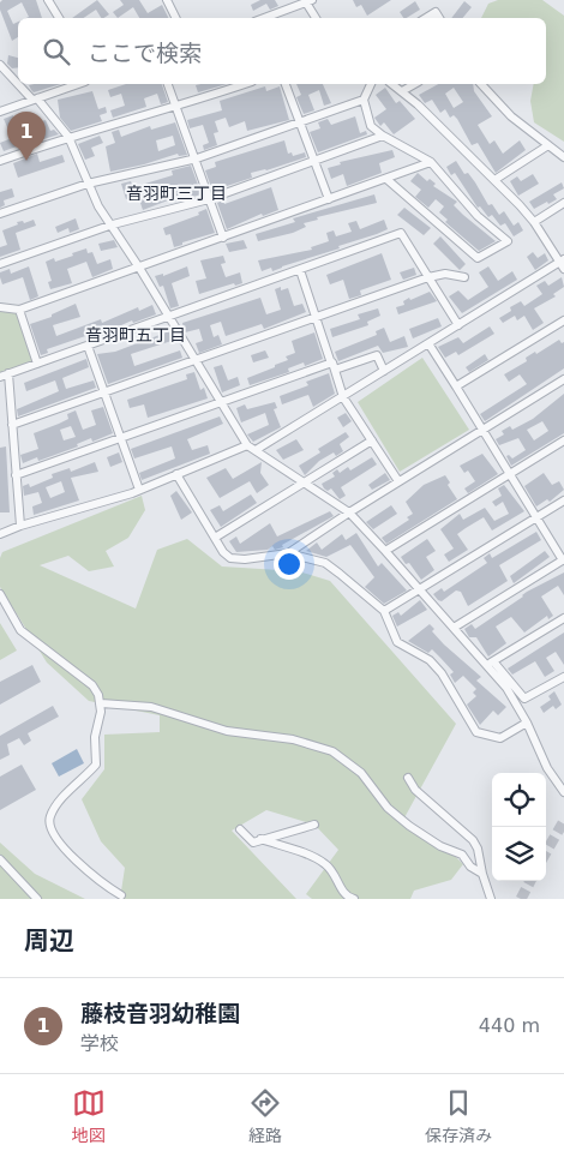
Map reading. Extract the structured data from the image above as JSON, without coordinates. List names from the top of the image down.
{
  "districts": ["音羽町三丁目", "音羽町五丁目"],
  "page": {
    "search": "ここで検索",
    "pins": "1",
    "heading": "周辺",
    "list": [
      {
        "mark": "1",
        "name": "藤枝音羽幼稚園",
        "note": "学校",
        "value": "440 m"
      }
    ],
    "nav": ["地図", "経路", "保存済み"]
  }
}
